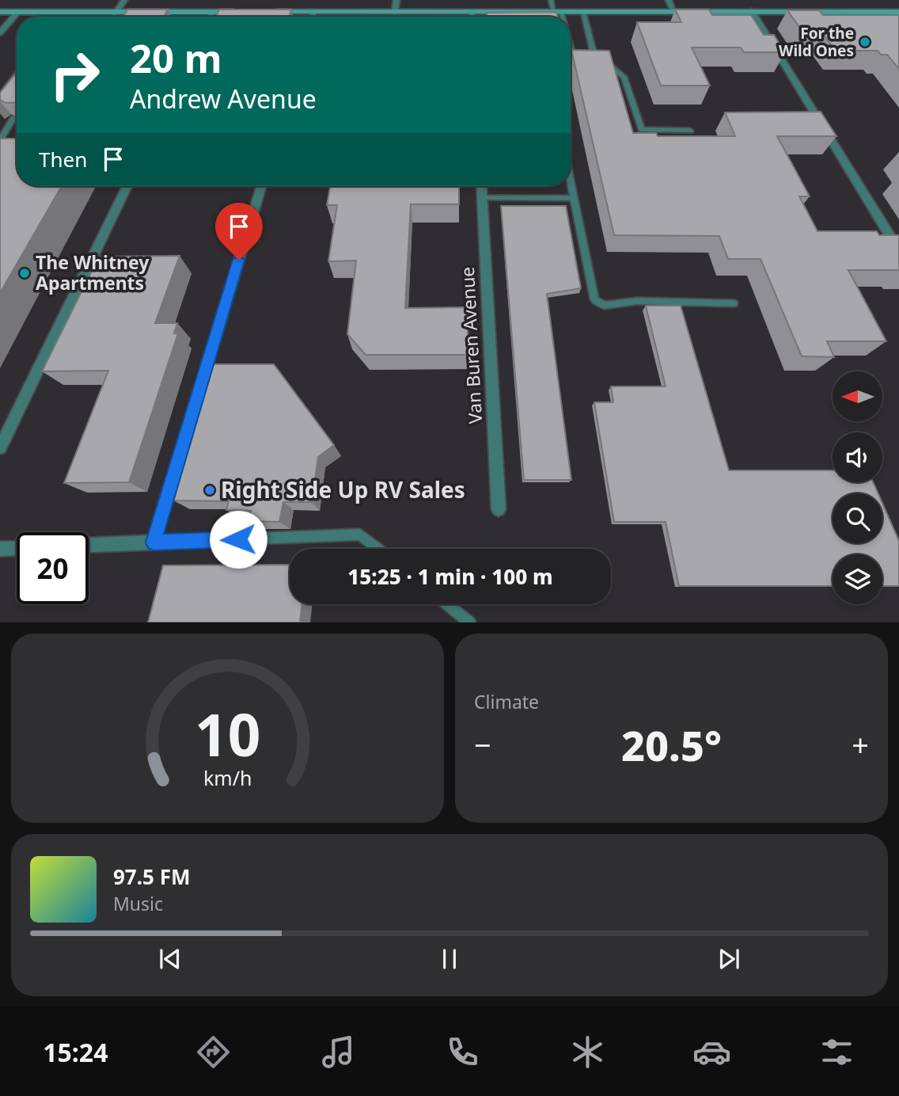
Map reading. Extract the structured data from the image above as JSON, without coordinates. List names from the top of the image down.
{
  "streets": {
    "street": ["Van Buren Avenue"]
  },
  "places": ["For the Wild Ones", "The Whitney Apartments", "Right Side Up RV Sales"],
  "north": "left",
  "page": {
    "turn": ["20 m", "Andrew Avenue"],
    "then": "Then",
    "limit": "20",
    "trip": "15:25 · 1 min · 100 m",
    "tile": "Climate",
    "heat": ["−", "20.5°", "+"],
    "song": ["97.5 FM", "Music"],
    "tabs": "15:24",
    "gauge": ["10", "km/h"]
  }
}
